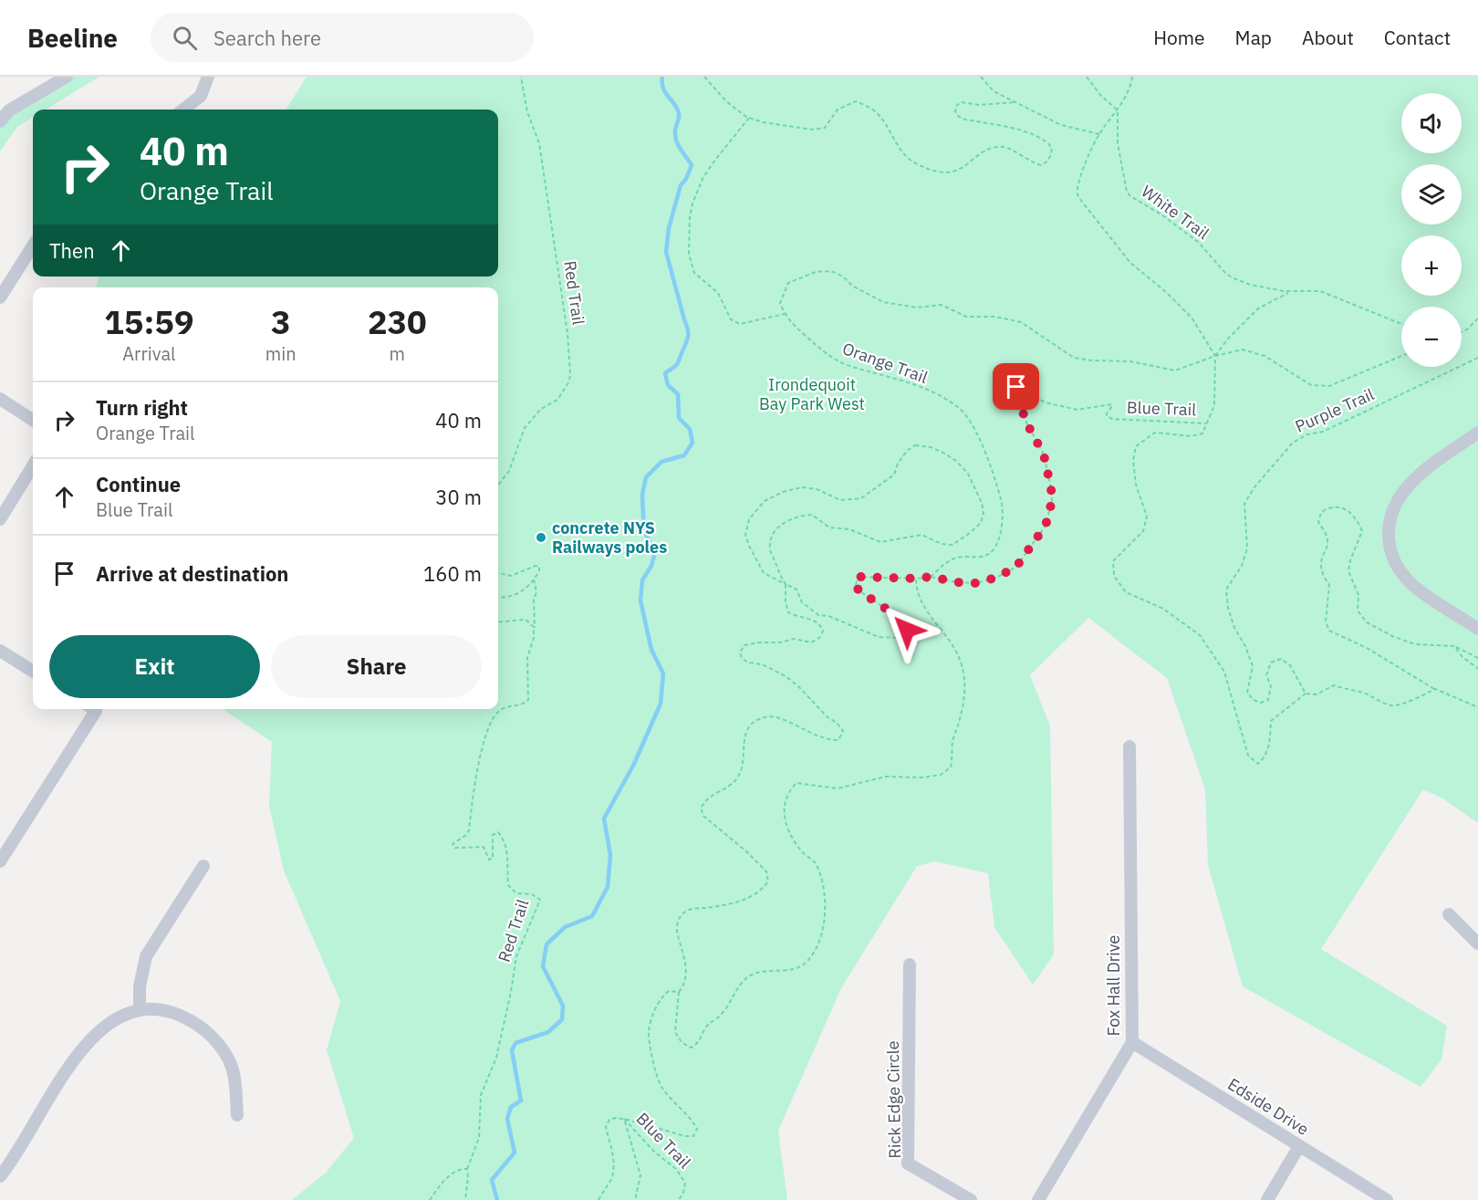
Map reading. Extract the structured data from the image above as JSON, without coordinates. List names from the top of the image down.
{
  "streets": {
    "street": ["Fox Hall Drive", "Rick Edge Circle", "Edside Drive"],
    "path": [
      "White Trail",
      "Red Trail",
      "Orange Trail",
      "Blue Trail",
      "Purple Trail"
    ]
  },
  "crossings": [
    ["White Trail", "Blue Trail"],
    ["White Trail", "Purple Trail"],
    ["Orange Trail", "Blue Trail"],
    ["Blue Trail", "Purple Trail"],
    ["Fox Hall Drive", "Edside Drive"]
  ],
  "parks": ["Irondequoit Bay Park West"],
  "places": ["concrete NYS Railways poles"],
  "page": {
    "header": "Beeline",
    "search": "Search here",
    "nav": [
      "Home",
      "Map",
      "About",
      "Contact"
    ],
    "map_buttons": ["+", "−"],
    "turn": ["40 m", "Orange Trail"],
    "then": "Then",
    "eta": [
      "15:59",
      "Arrival",
      "3",
      "min",
      "230",
      "m"
    ],
    "list": [
      {
        "name": "Turn right",
        "note": "Orange Trail",
        "value": "40 m"
      },
      {
        "name": "Continue",
        "note": "Blue Trail",
        "value": "30 m"
      },
      {
        "name": "Arrive at destination",
        "value": "160 m"
      }
    ],
    "buttons": ["Exit", "Share"]
  }
}
